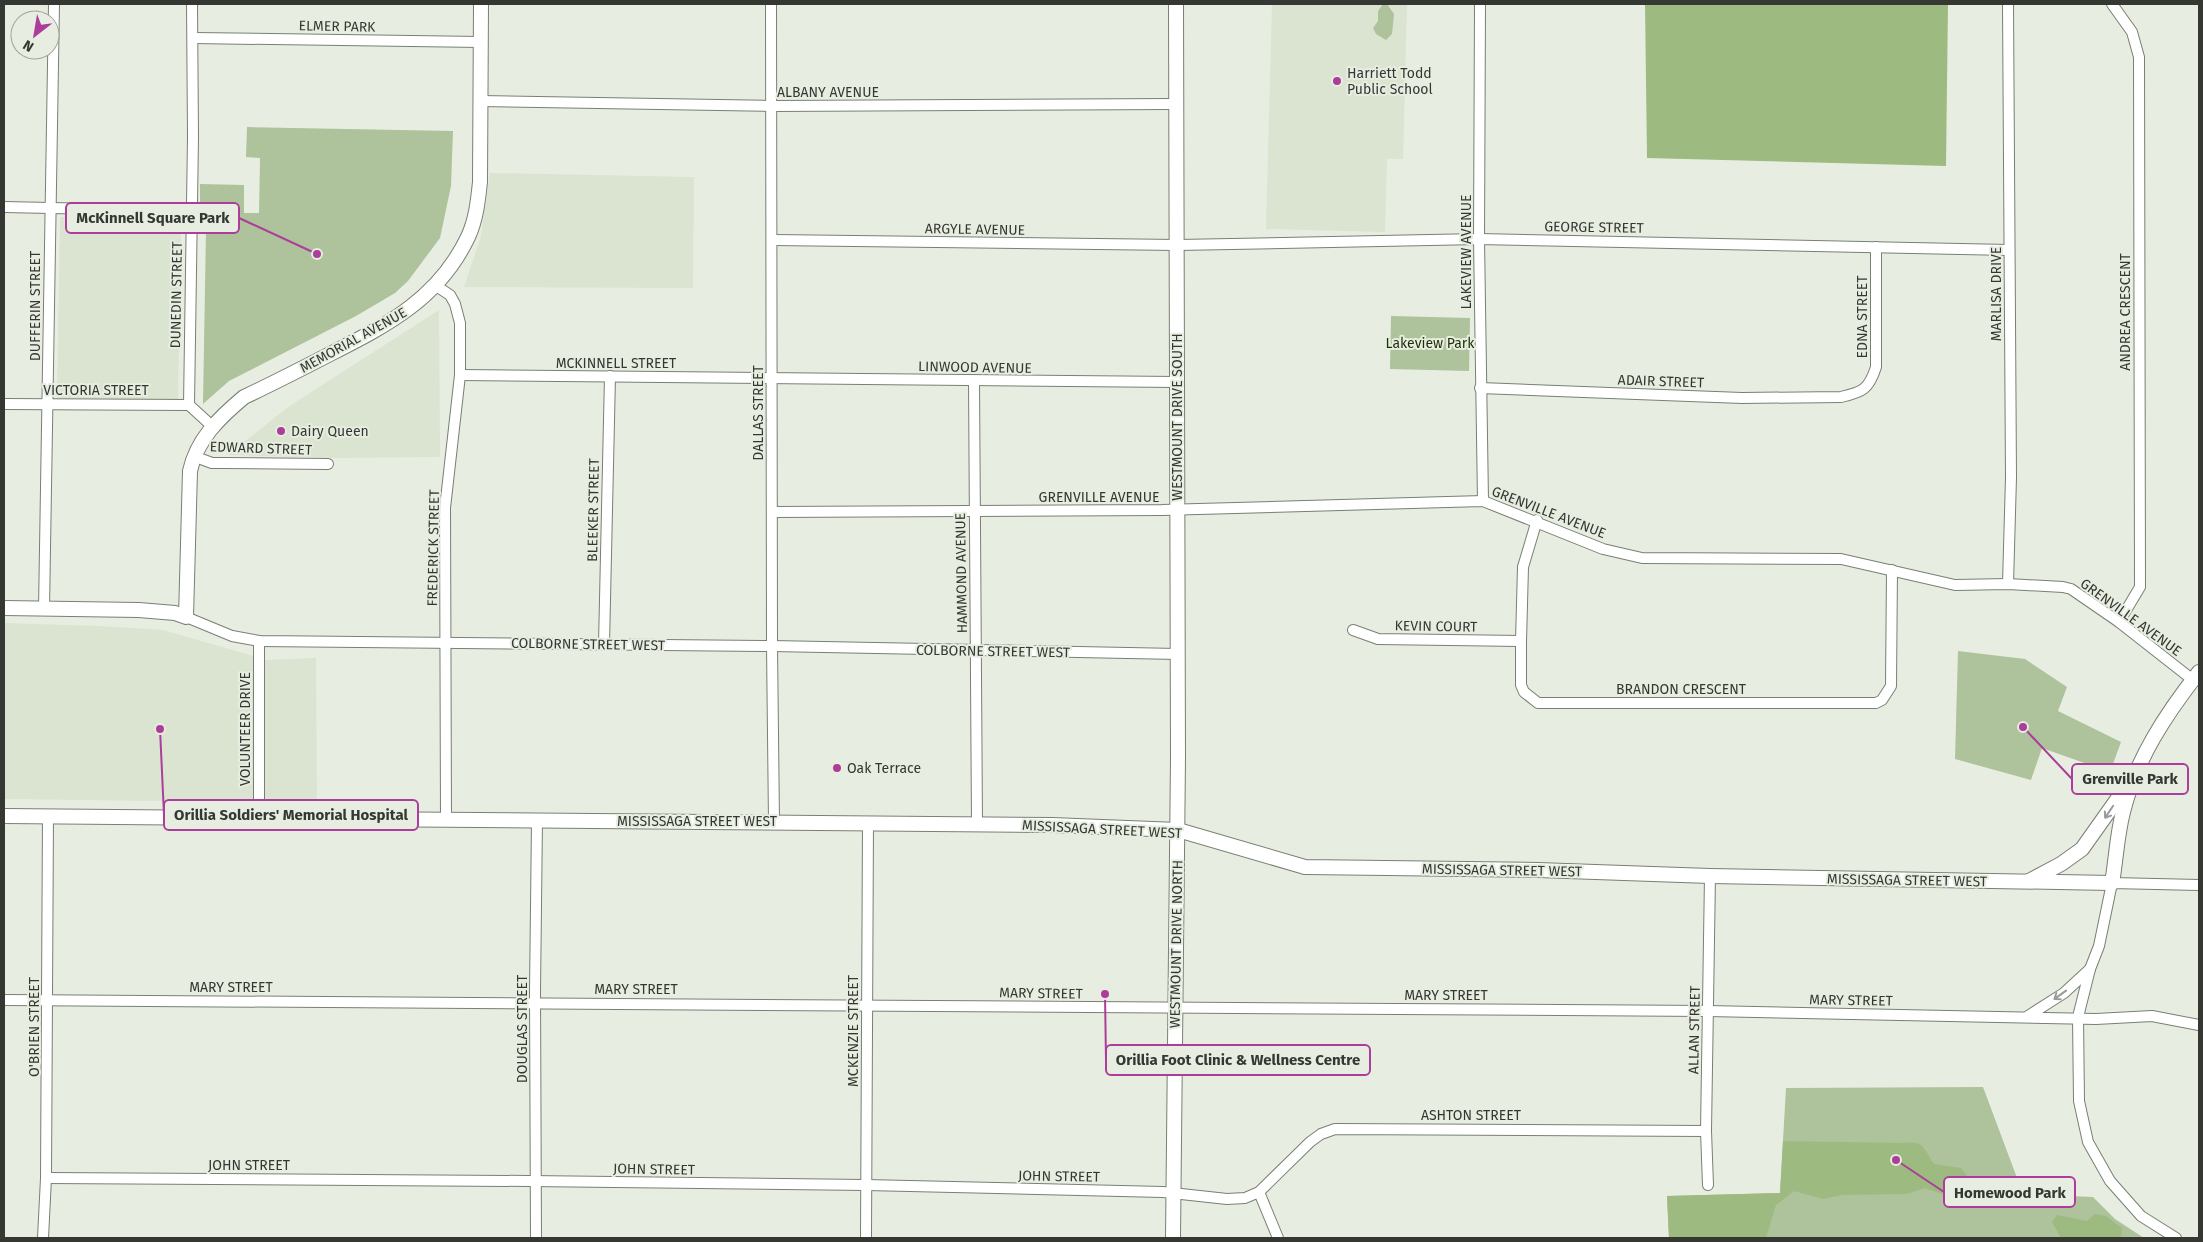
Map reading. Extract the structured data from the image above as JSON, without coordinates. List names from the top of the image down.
{
  "streets": {
    "street": [
      "ELMER PARK",
      "ALBANY AVENUE",
      "GEORGE STREET",
      "ARGYLE AVENUE",
      "LAKEVIEW AVENUE",
      "MARLISA DRIVE",
      "DUNEDIN STREET",
      "DUFFERIN STREET",
      "ANDREA CRESCENT",
      "EDNA STREET",
      "MEMORIAL AVENUE",
      "MCKINNELL STREET",
      "LINWOOD AVENUE",
      "ADAIR STREET",
      "VICTORIA STREET",
      "DALLAS STREET",
      "WESTMOUNT DRIVE SOUTH",
      "EDWARD STREET",
      "GRENVILLE AVENUE",
      "BLEEKER STREET",
      "FREDERICK STREET",
      "HAMMOND AVENUE",
      "KEVIN COURT",
      "COLBORNE STREET WEST",
      "BRANDON CRESCENT",
      "VOLUNTEER DRIVE",
      "MISSISSAGA STREET WEST",
      "WESTMOUNT DRIVE NORTH",
      "MARY STREET",
      "O'BRIEN STREET",
      "DOUGLAS STREET",
      "ALLAN STREET",
      "MCKENZIE STREET",
      "ASHTON STREET",
      "JOHN STREET"
    ]
  },
  "crossings": [
    ["ELMER PARK", "DUNEDIN STREET"],
    ["ELMER PARK", "MEMORIAL AVENUE"],
    ["ALBANY AVENUE", "MEMORIAL AVENUE"],
    ["ALBANY AVENUE", "DALLAS STREET"],
    ["ALBANY AVENUE", "WESTMOUNT DRIVE SOUTH"],
    ["GEORGE STREET", "ARGYLE AVENUE"],
    ["GEORGE STREET", "LAKEVIEW AVENUE"],
    ["GEORGE STREET", "MARLISA DRIVE"],
    ["GEORGE STREET", "EDNA STREET"],
    ["GEORGE STREET", "WESTMOUNT DRIVE SOUTH"],
    ["ARGYLE AVENUE", "DALLAS STREET"],
    ["ARGYLE AVENUE", "WESTMOUNT DRIVE SOUTH"],
    ["LAKEVIEW AVENUE", "ADAIR STREET"],
    ["LAKEVIEW AVENUE", "GRENVILLE AVENUE"],
    ["MARLISA DRIVE", "GRENVILLE AVENUE"],
    ["DUNEDIN STREET", "VICTORIA STREET"],
    ["DUFFERIN STREET", "VICTORIA STREET"],
    ["DUFFERIN STREET", "COLBORNE STREET WEST"],
    ["ANDREA CRESCENT", "GRENVILLE AVENUE"],
    ["EDNA STREET", "ADAIR STREET"],
    ["MEMORIAL AVENUE", "EDWARD STREET"],
    ["MEMORIAL AVENUE", "FREDERICK STREET"],
    ["MEMORIAL AVENUE", "COLBORNE STREET WEST"],
    ["MCKINNELL STREET", "LINWOOD AVENUE"],
    ["MCKINNELL STREET", "DALLAS STREET"],
    ["MCKINNELL STREET", "BLEEKER STREET"],
    ["MCKINNELL STREET", "FREDERICK STREET"],
    ["LINWOOD AVENUE", "DALLAS STREET"],
    ["LINWOOD AVENUE", "WESTMOUNT DRIVE SOUTH"],
    ["LINWOOD AVENUE", "HAMMOND AVENUE"],
    ["DALLAS STREET", "GRENVILLE AVENUE"],
    ["DALLAS STREET", "COLBORNE STREET WEST"],
    ["DALLAS STREET", "MISSISSAGA STREET WEST"],
    ["WESTMOUNT DRIVE SOUTH", "GRENVILLE AVENUE"],
    ["WESTMOUNT DRIVE SOUTH", "COLBORNE STREET WEST"],
    ["WESTMOUNT DRIVE SOUTH", "MISSISSAGA STREET WEST"],
    ["WESTMOUNT DRIVE SOUTH", "WESTMOUNT DRIVE NORTH"],
    ["GRENVILLE AVENUE", "HAMMOND AVENUE"],
    ["GRENVILLE AVENUE", "BRANDON CRESCENT"],
    ["BLEEKER STREET", "COLBORNE STREET WEST"],
    ["FREDERICK STREET", "COLBORNE STREET WEST"],
    ["FREDERICK STREET", "MISSISSAGA STREET WEST"],
    ["HAMMOND AVENUE", "COLBORNE STREET WEST"],
    ["HAMMOND AVENUE", "MISSISSAGA STREET WEST"],
    ["KEVIN COURT", "BRANDON CRESCENT"],
    ["COLBORNE STREET WEST", "VOLUNTEER DRIVE"],
    ["VOLUNTEER DRIVE", "MISSISSAGA STREET WEST"],
    ["MISSISSAGA STREET WEST", "WESTMOUNT DRIVE NORTH"],
    ["MISSISSAGA STREET WEST", "O'BRIEN STREET"],
    ["MISSISSAGA STREET WEST", "DOUGLAS STREET"],
    ["MISSISSAGA STREET WEST", "ALLAN STREET"],
    ["MISSISSAGA STREET WEST", "MCKENZIE STREET"],
    ["WESTMOUNT DRIVE NORTH", "MARY STREET"],
    ["WESTMOUNT DRIVE NORTH", "JOHN STREET"],
    ["MARY STREET", "O'BRIEN STREET"],
    ["MARY STREET", "DOUGLAS STREET"],
    ["MARY STREET", "ALLAN STREET"],
    ["MARY STREET", "MCKENZIE STREET"],
    ["O'BRIEN STREET", "JOHN STREET"],
    ["DOUGLAS STREET", "JOHN STREET"],
    ["ALLAN STREET", "ASHTON STREET"],
    ["MCKENZIE STREET", "JOHN STREET"],
    ["ASHTON STREET", "JOHN STREET"]
  ],
  "parks": ["Lakeview Park"],
  "places": [
    "Harriett Todd Public School",
    "McKinnell Square Park",
    "Dairy Queen",
    "Grenville Park",
    "Orillia Soldiers' Memorial Hospital",
    "Oak Terrace",
    "Orillia Foot Clinic & Wellness Centre",
    "Homewood Park"
  ],
  "north": "bottom left"
}
